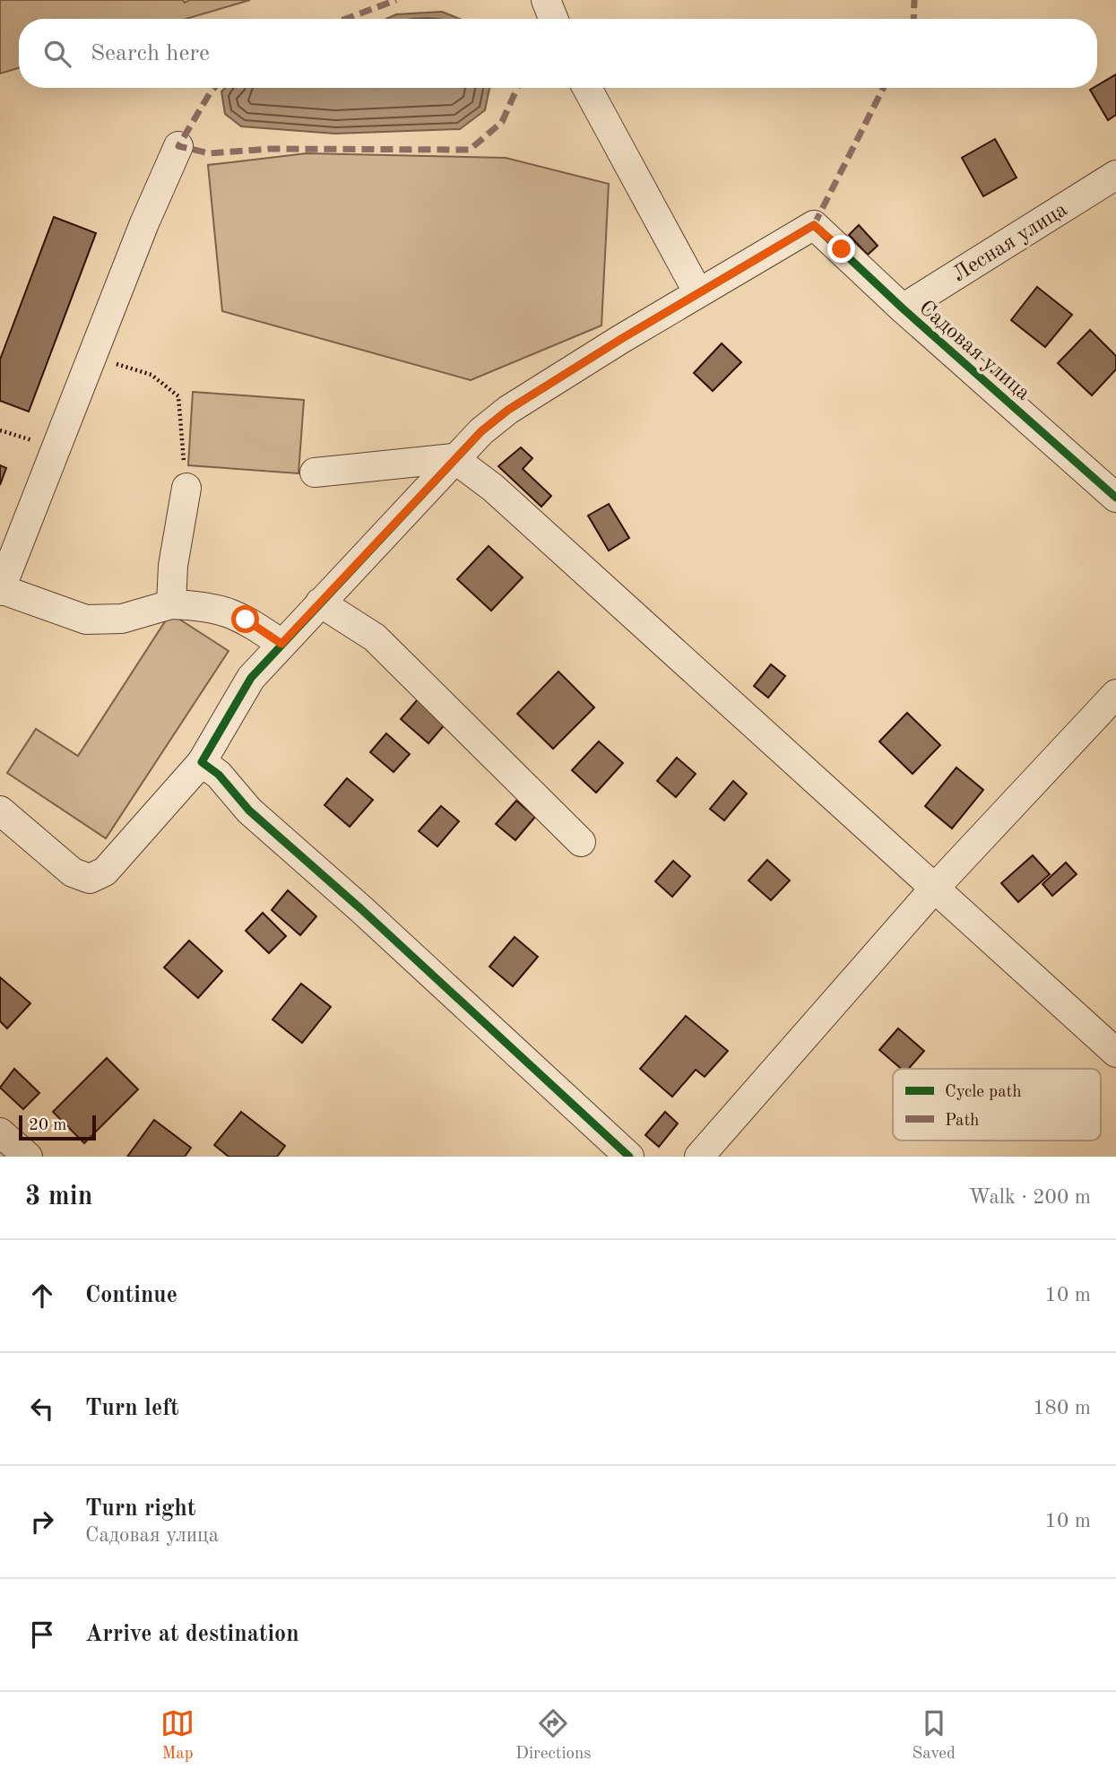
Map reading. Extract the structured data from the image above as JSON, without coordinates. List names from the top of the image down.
{
  "streets": {
    "street": ["Лесная улица", "Садовая улица"]
  },
  "crossings": [
    ["Лесная улица", "Садовая улица"]
  ],
  "legend": ["Cycle path", "Path"],
  "scale_bar": "20 m",
  "page": {
    "search": "Search here",
    "scale": "20 m",
    "heading": ["3 min", "Walk · 200 m"],
    "list": [
      ["Continue", "10 m"],
      ["Turn left", "180 m"],
      ["Turn right", "Садовая улица", "10 m"],
      "Arrive at destination"
    ],
    "nav": ["Map", "Directions", "Saved"]
  }
}
